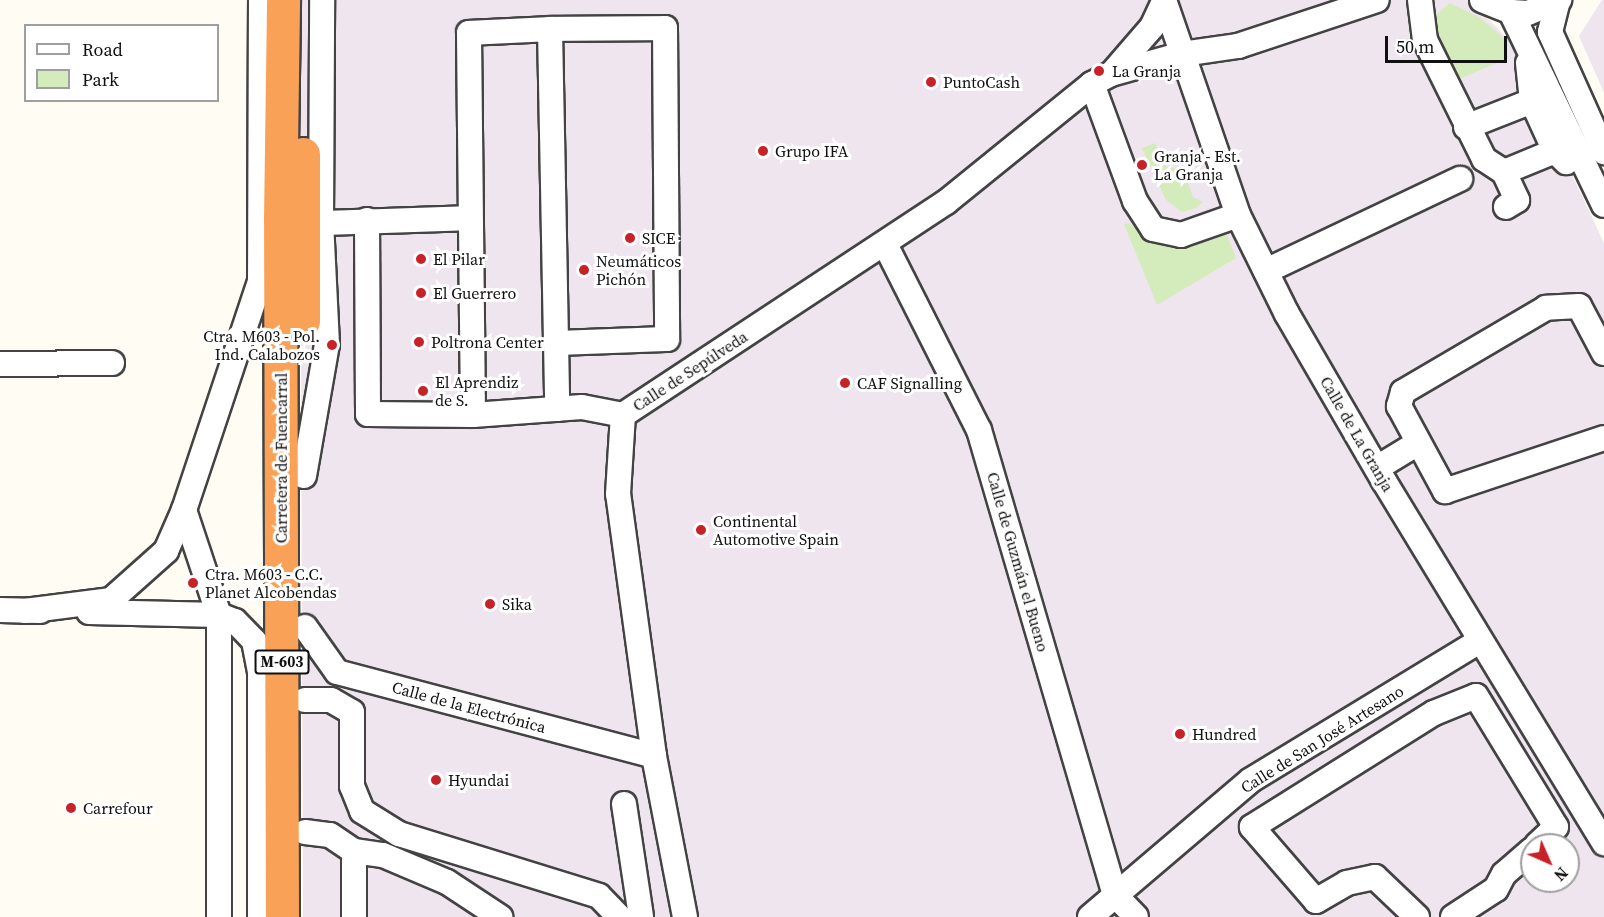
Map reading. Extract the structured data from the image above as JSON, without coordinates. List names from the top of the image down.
{
  "streets": {
    "highway": ["Carretera de Fuencarral", "M-603"],
    "street": [
      "Calle de Sepúlveda",
      "Calle de La Granja",
      "Calle de Guzmán el Bueno",
      "Calle de la Electrónica",
      "Calle de San José Artesano"
    ]
  },
  "crossings": [
    ["Calle de Sepúlveda", "Calle de La Granja"],
    ["Calle de Sepúlveda", "Calle de Guzmán el Bueno"],
    ["Calle de Sepúlveda", "Calle de la Electrónica"],
    ["Calle de La Granja", "Calle de San José Artesano"],
    ["Carretera de Fuencarral", "Calle de la Electrónica"],
    ["Calle de Guzmán el Bueno", "Calle de San José Artesano"]
  ],
  "places": [
    "La Granja",
    "PuntoCash",
    "Grupo IFA",
    "Granja - Est. La Granja",
    "SICE",
    "El Pilar",
    "Neumáticos Pichón",
    "El Guerrero",
    "Poltrona Center",
    "Ctra. M603 - Pol. Ind. Calabozos",
    "CAF Signalling",
    "El Aprendiz de S.",
    "Continental Automotive Spain",
    "Ctra. M603 - C.C. Planet Alcobendas",
    "Sika",
    "Hundred",
    "Hyundai",
    "Carrefour"
  ],
  "legend": ["Road", "Park"],
  "scale_bar": "50 m",
  "north": "bottom right"
}
